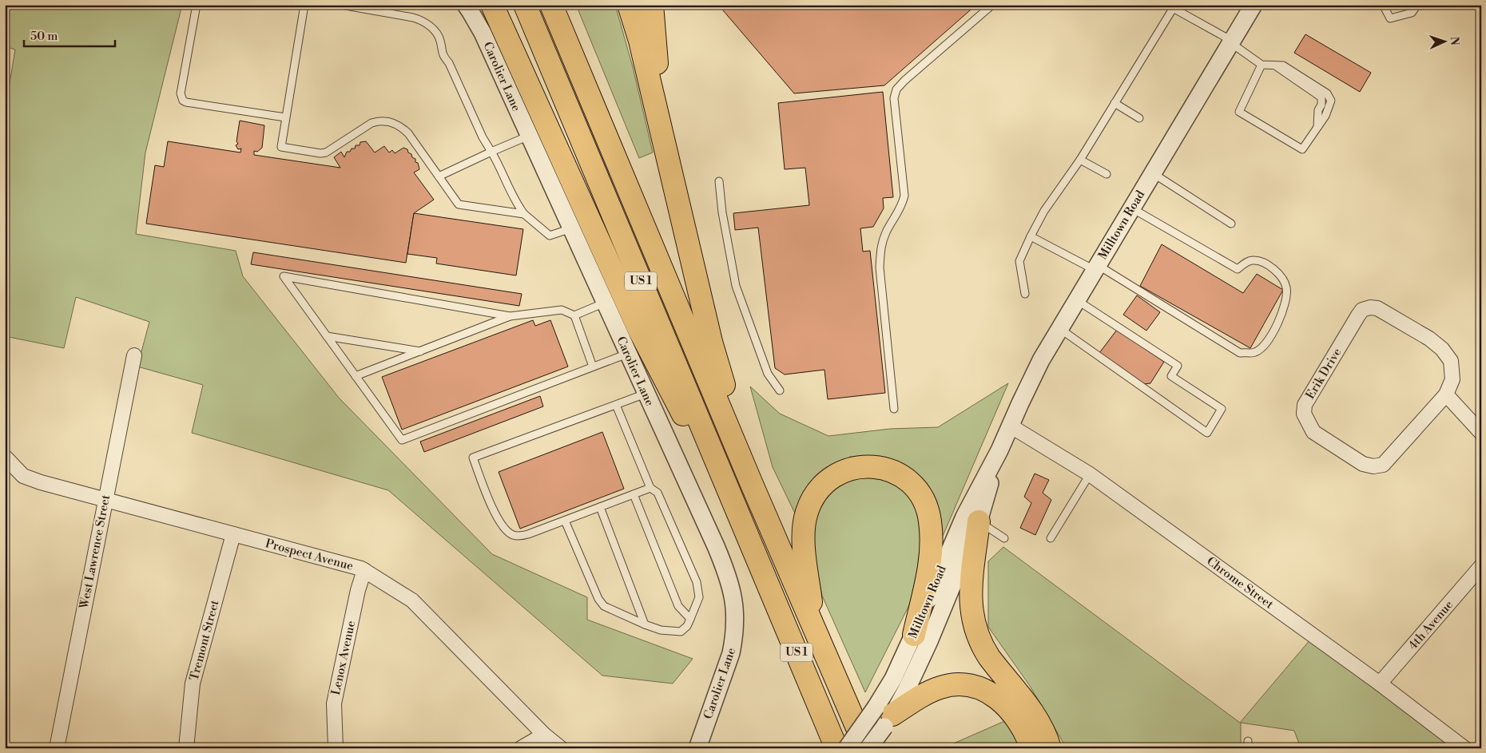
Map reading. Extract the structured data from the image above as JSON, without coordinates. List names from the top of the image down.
{
  "streets": {
    "highway": ["US 1"],
    "street": [
      "Carolier Lane",
      "Milltown Road",
      "Erik Drive",
      "West Lawrence Street",
      "Prospect Avenue",
      "Chrome Street",
      "4th Avenue",
      "Tremont Street",
      "Lenox Avenue"
    ]
  },
  "crossings": [
    ["Milltown Road", "US 1"],
    ["Milltown Road", "Chrome Street"],
    ["West Lawrence Street", "Prospect Avenue"],
    ["Prospect Avenue", "Tremont Street"],
    ["Prospect Avenue", "Lenox Avenue"],
    ["Chrome Street", "4th Avenue"]
  ],
  "scale_bar": "50 m",
  "north": "right"
}
